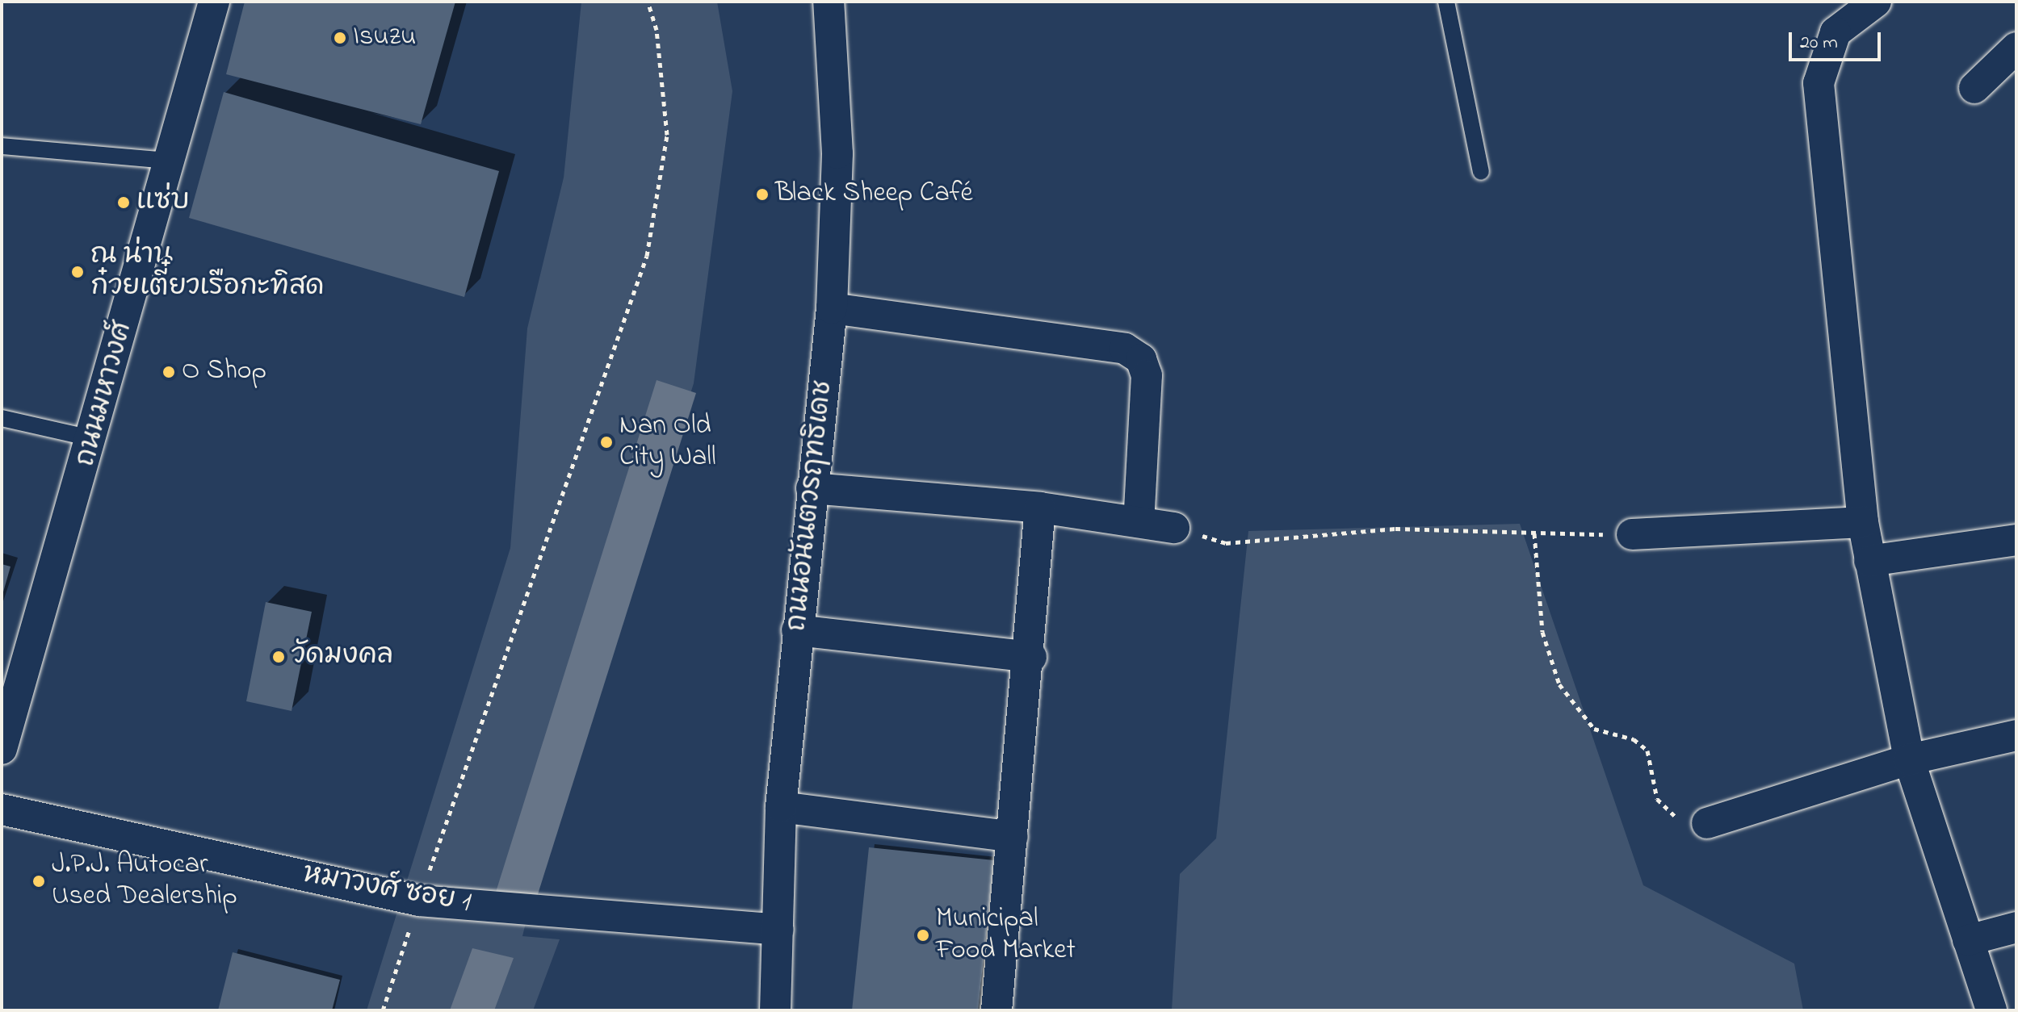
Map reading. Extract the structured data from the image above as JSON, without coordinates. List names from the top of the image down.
{
  "streets": {
    "street": ["ถนนมหาวงศ์", "ถนนอนันตวรฤทธิเดช", "หมาวงศ์ ซอย 1"]
  },
  "crossings": [
    ["ถนนอนันตวรฤทธิเดช", "หมาวงศ์ ซอย 1"]
  ],
  "places": [
    "Isuzu",
    "Black Sheep Café",
    "แซ่บ",
    "ณ น่าน ก๋วยเตี๋ยวเรือกะทิสด",
    "O Shop",
    "Nan Old City Wall",
    "วัดมงคล",
    "J.P.J. Autocar Used Dealership",
    "Municipal Food Market"
  ],
  "scale_bar": "20 m"
}
